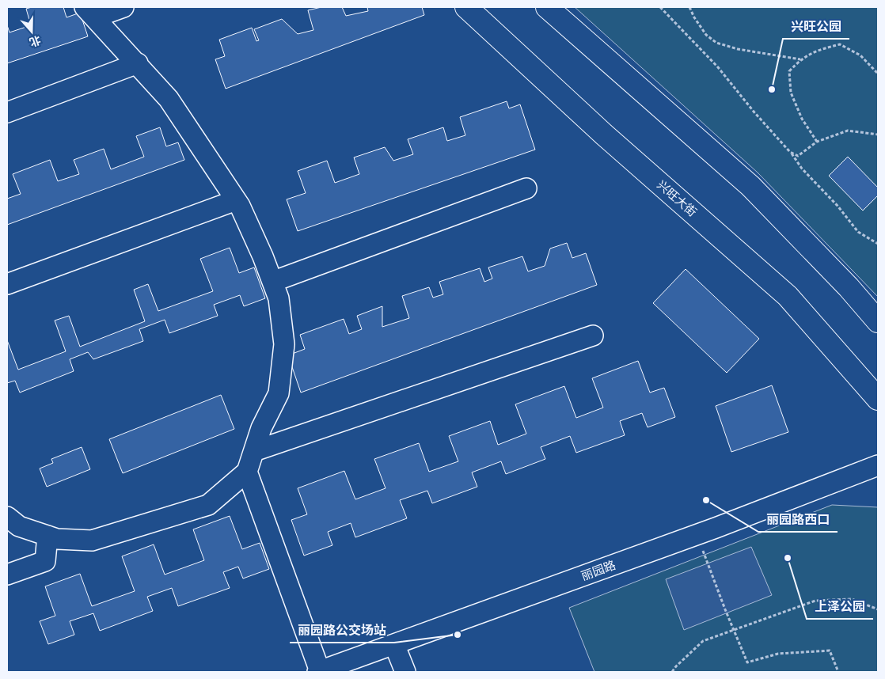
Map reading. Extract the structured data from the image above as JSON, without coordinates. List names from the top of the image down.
{
  "streets": {
    "main road": ["兴旺大街"],
    "street": ["丽园路"]
  },
  "places": [
    "兴旺公园",
    "丽园路西口",
    "上泽公园",
    "丽园路公交场站"
  ],
  "north": "bottom"
}
